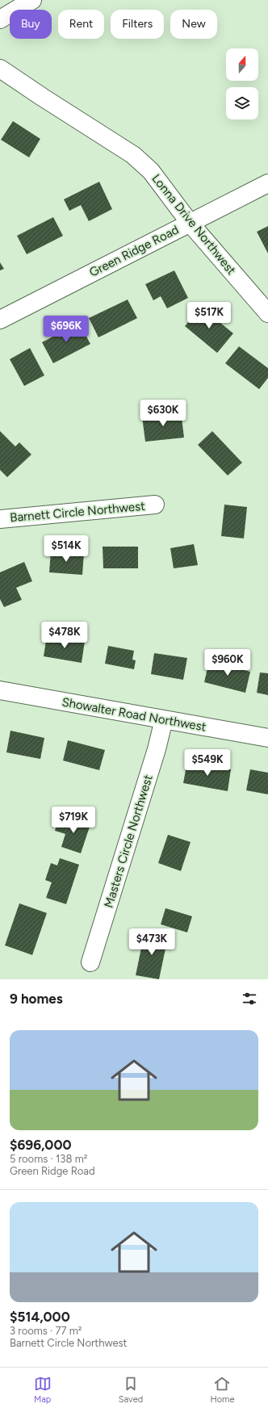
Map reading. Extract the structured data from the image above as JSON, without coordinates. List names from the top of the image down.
{
  "streets": {
    "street": [
      "Lonna Drive Northwest",
      "Green Ridge Road",
      "Barnett Circle Northwest",
      "Showalter Road Northwest",
      "Masters Circle Northwest"
    ]
  },
  "crossings": [
    ["Lonna Drive Northwest", "Green Ridge Road"],
    ["Showalter Road Northwest", "Masters Circle Northwest"]
  ],
  "north": "top",
  "page": {
    "chip": [
      "Buy",
      "Rent",
      "Filters",
      "New"
    ],
    "price": [
      "$517K",
      "$696K",
      "$630K",
      "$514K",
      "$478K",
      "$960K",
      "$549K",
      "$719K",
      "$473K"
    ],
    "heading": "9 homes",
    "list": [
      {
        "name": "$696,000",
        "note": "5 rooms · 138 m² · Green Ridge Road"
      },
      {
        "name": "$514,000",
        "note": "3 rooms · 77 m² · Barnett Circle Northwest"
      }
    ],
    "tabs": ["Map", "Saved", "Home"]
  }
}
